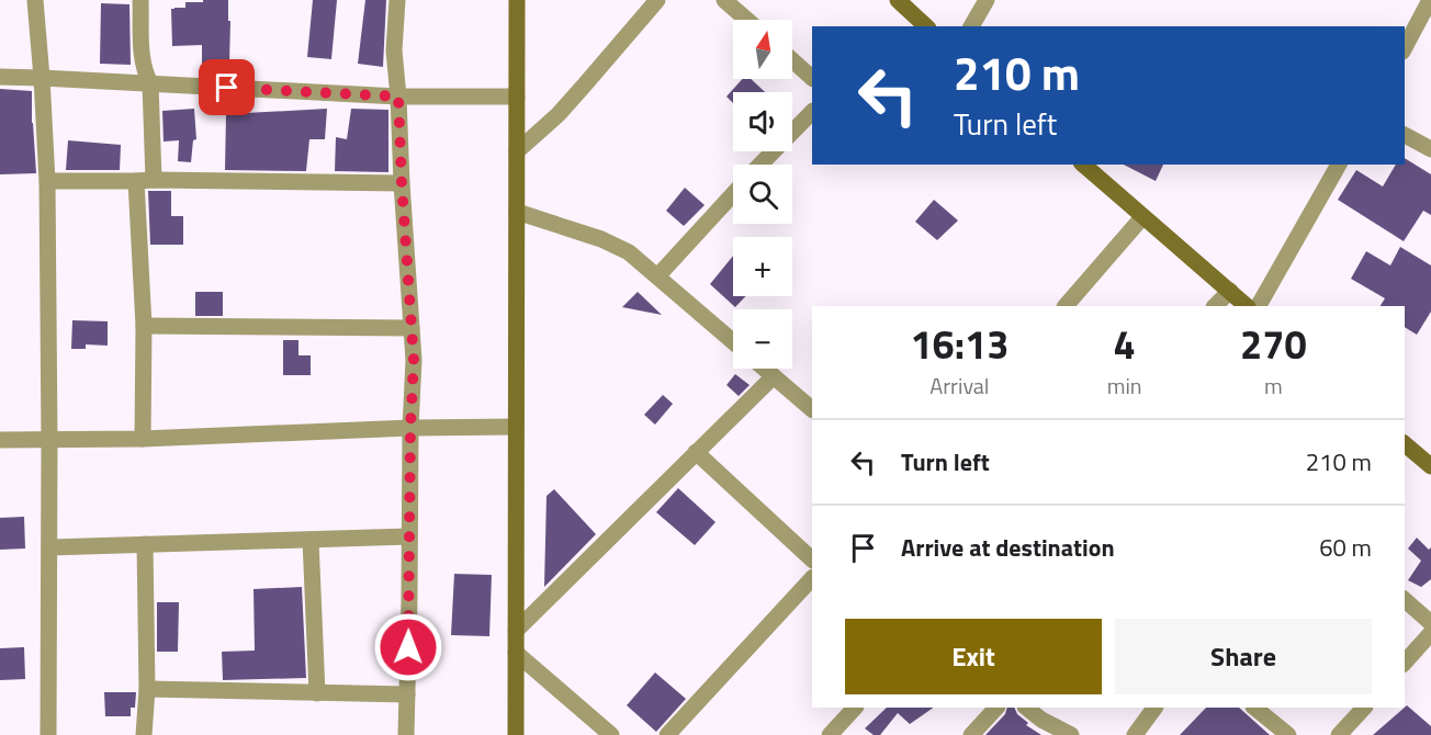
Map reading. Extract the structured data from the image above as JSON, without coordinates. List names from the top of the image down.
{
  "north": "top",
  "page": {
    "map_buttons": ["+", "−"],
    "turn": ["210 m", "Turn left"],
    "eta": [
      "16:13",
      "Arrival",
      "4",
      "min",
      "270",
      "m"
    ],
    "list": [
      {
        "name": "Turn left",
        "value": "210 m"
      },
      {
        "name": "Arrive at destination",
        "value": "60 m"
      }
    ],
    "buttons": ["Exit", "Share"]
  }
}
